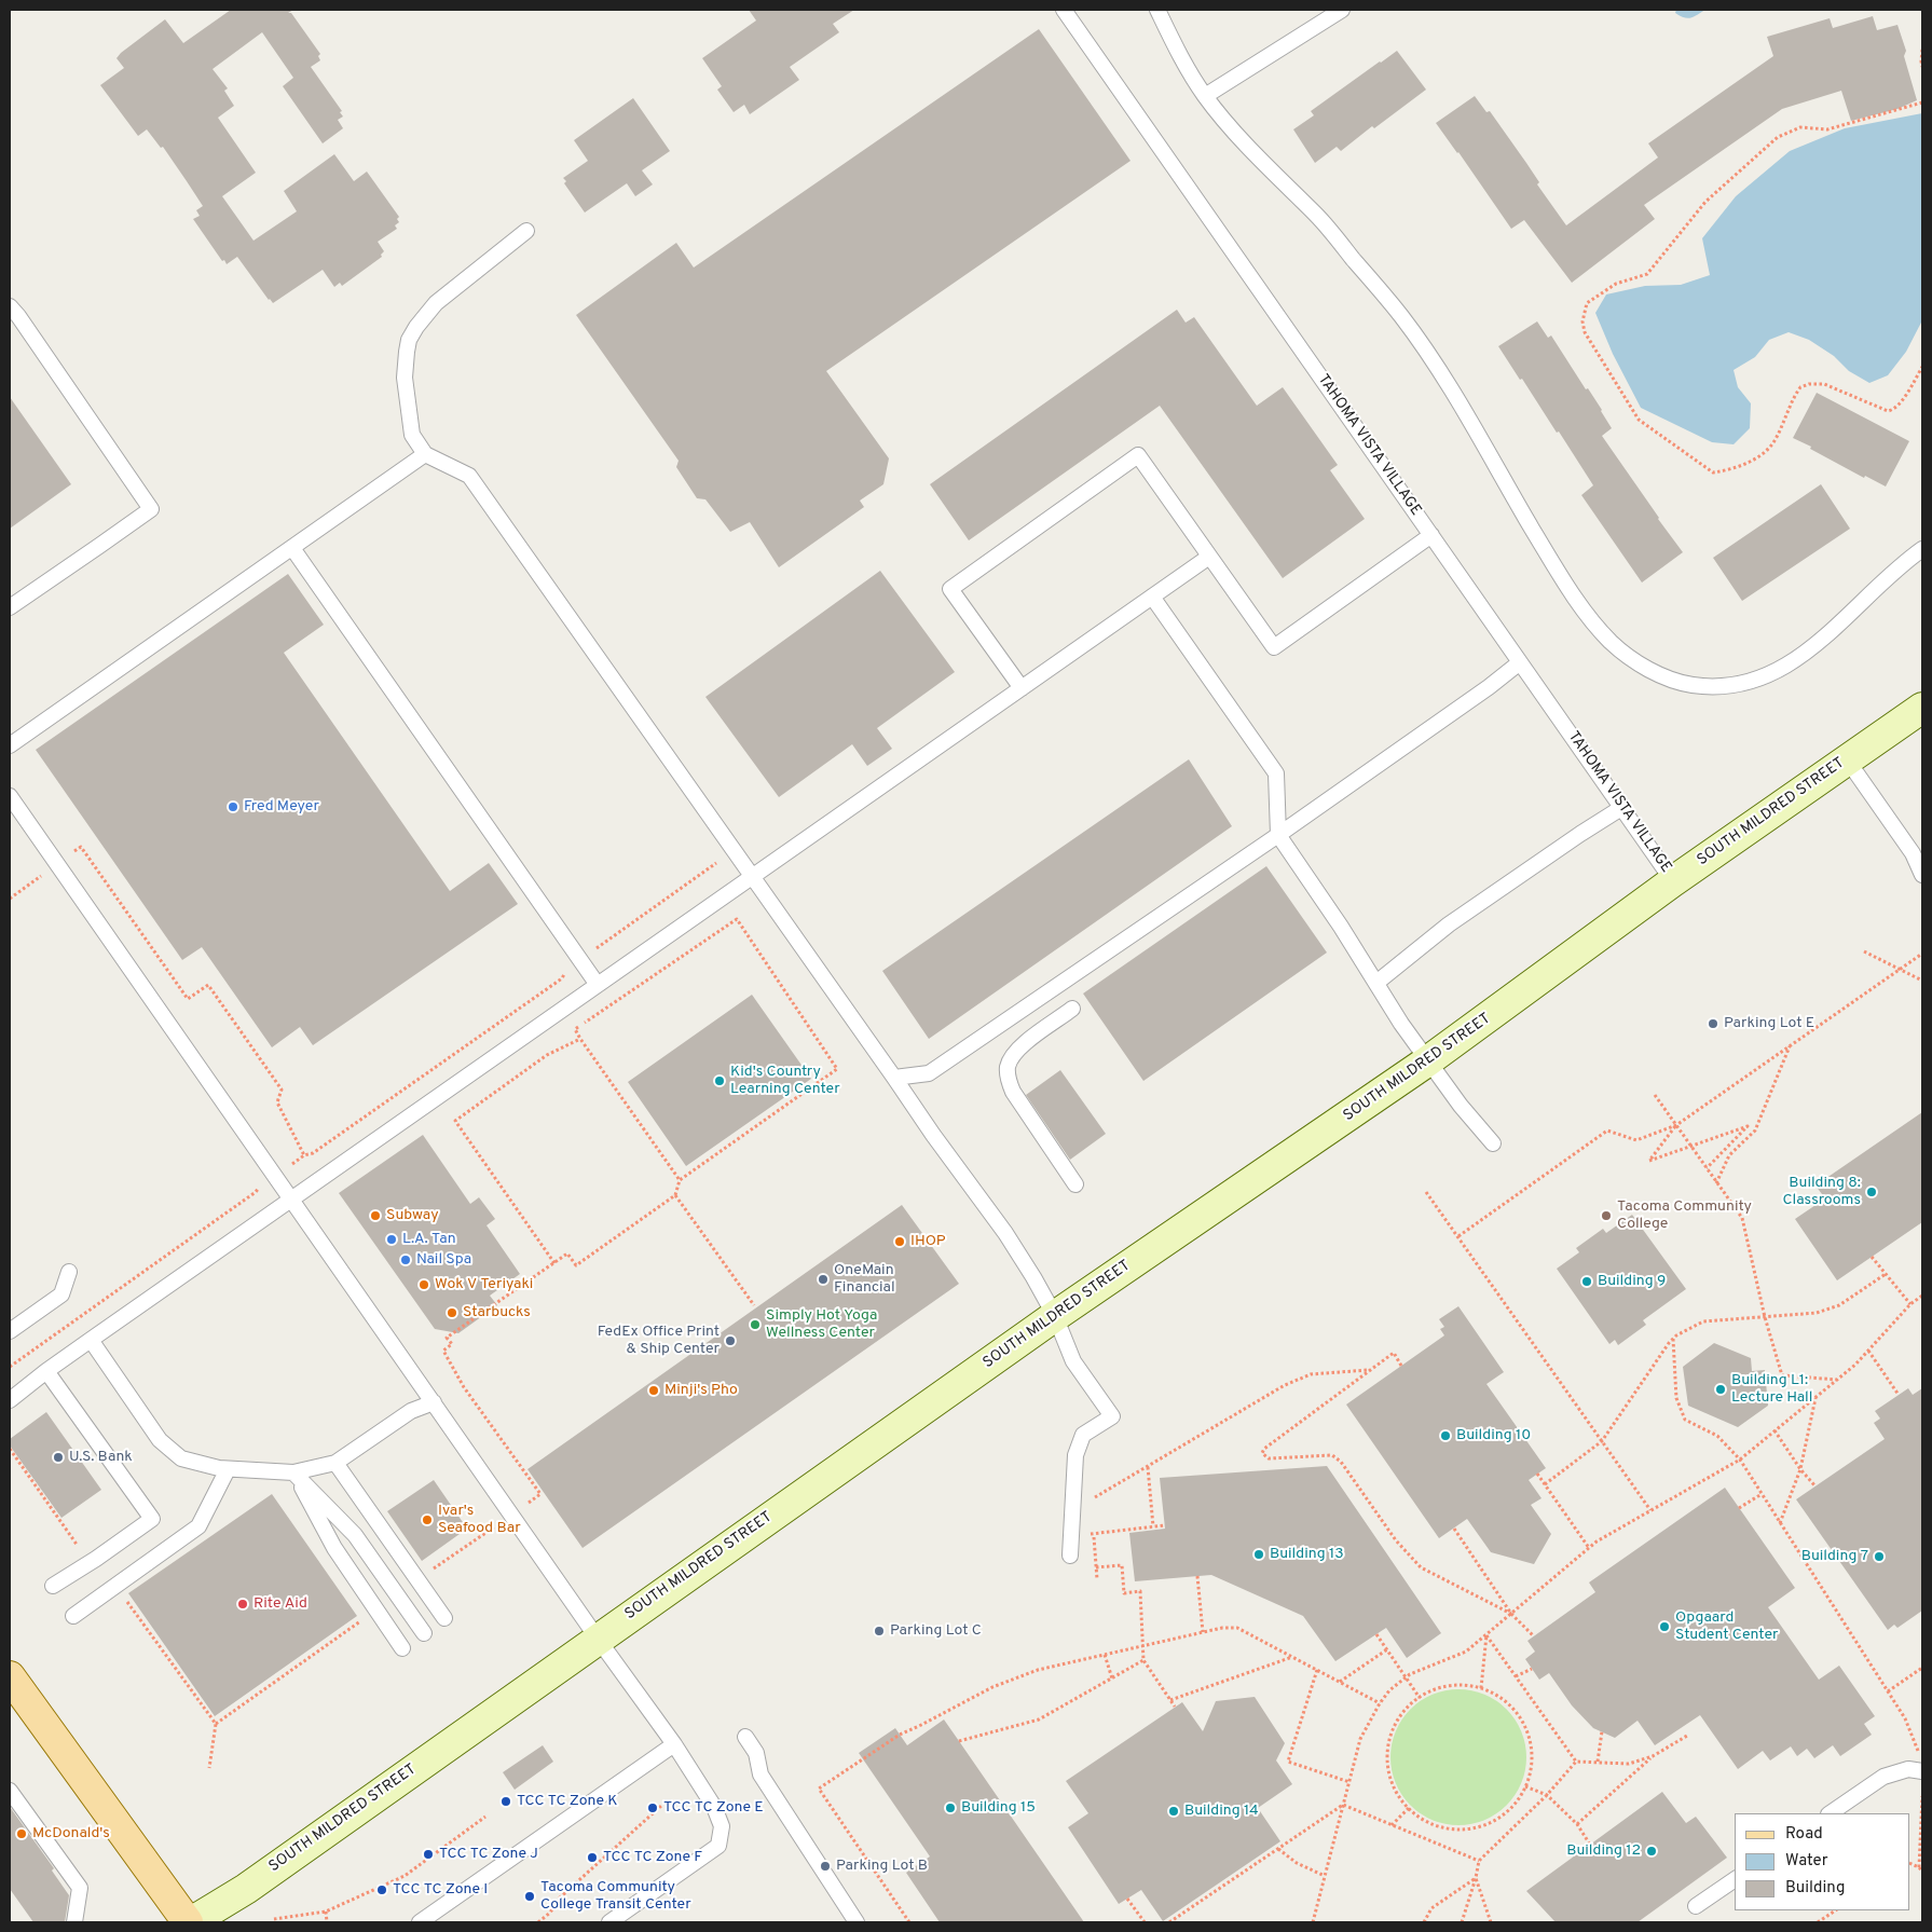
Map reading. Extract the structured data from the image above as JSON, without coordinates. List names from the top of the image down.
{
  "streets": {
    "main road": ["SOUTH MILDRED STREET"],
    "lane": ["TAHOMA VISTA VILLAGE"]
  },
  "crossings": [
    ["TAHOMA VISTA VILLAGE", "SOUTH MILDRED STREET"]
  ],
  "places": [
    "Fred Meyer",
    "Parking Lot E",
    "Kid's Country Learning Center",
    "Building 8: Classrooms",
    "Subway",
    "Tacoma Community College",
    "L.A. Tan",
    "IHOP",
    "Nail Spa",
    "OneMain Financial",
    "Building 9",
    "Wok V Teriyaki",
    "Starbucks",
    "Simply Hot Yoga Wellness Center",
    "FedEx Office Print & Ship Center",
    "Building L1: Lecture Hall",
    "Minji's Pho",
    "Building 10",
    "U.S. Bank",
    "Ivar's Seafood Bar",
    "Building 13",
    "Building 7",
    "Rite Aid",
    "Opgaard Student Center",
    "Parking Lot C",
    "TCC TC Zone K",
    "TCC TC Zone E",
    "Building 15",
    "Building 14",
    "McDonald's",
    "Building 12",
    "TCC TC Zone J",
    "TCC TC Zone F",
    "Parking Lot B",
    "TCC TC Zone I",
    "Tacoma Community College Transit Center"
  ],
  "legend": ["Road", "Water", "Building"]
}
